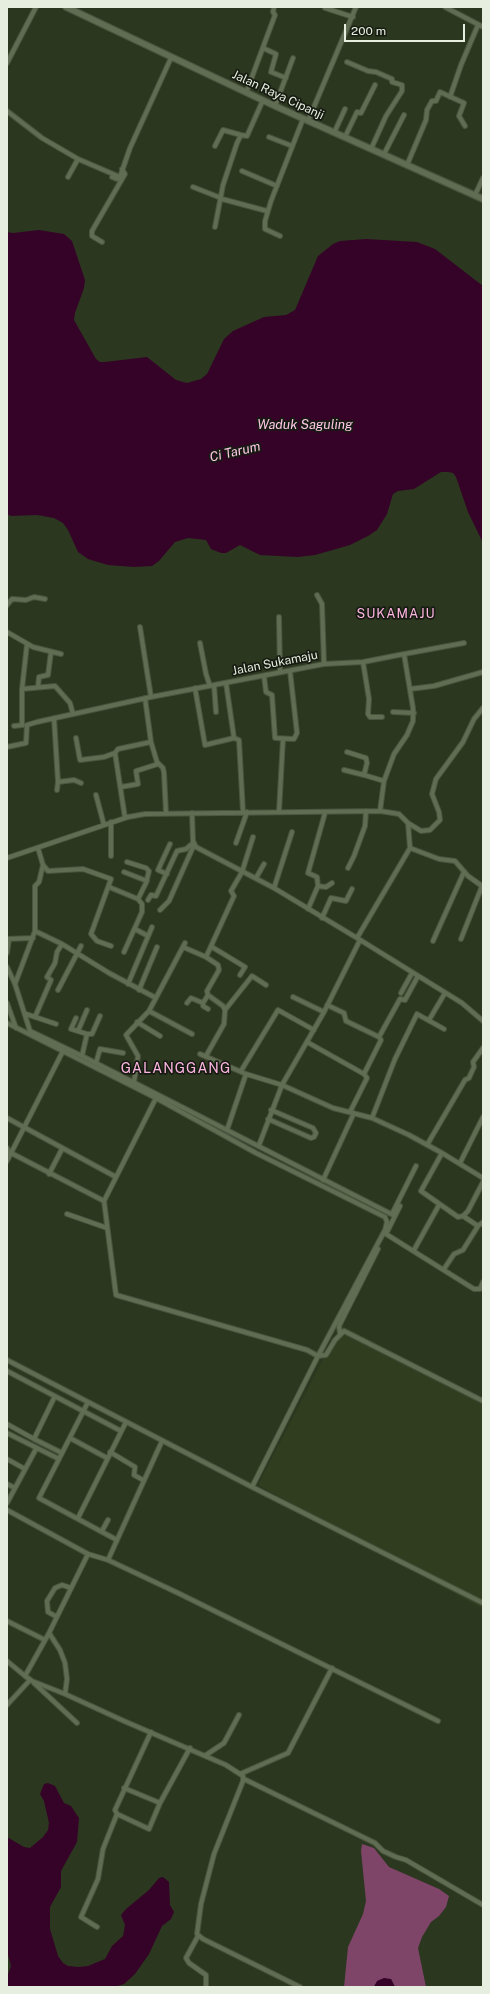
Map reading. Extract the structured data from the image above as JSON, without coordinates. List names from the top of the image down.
{
  "streets": {
    "main road": ["Jalan Raya Cipanji"],
    "street": ["Jalan Sukamaju"]
  },
  "districts": ["SUKAMAJU", "GALANGGANG"],
  "water": ["Waduk Saguling", "Ci Tarum"],
  "scale_bar": "200 m"
}
